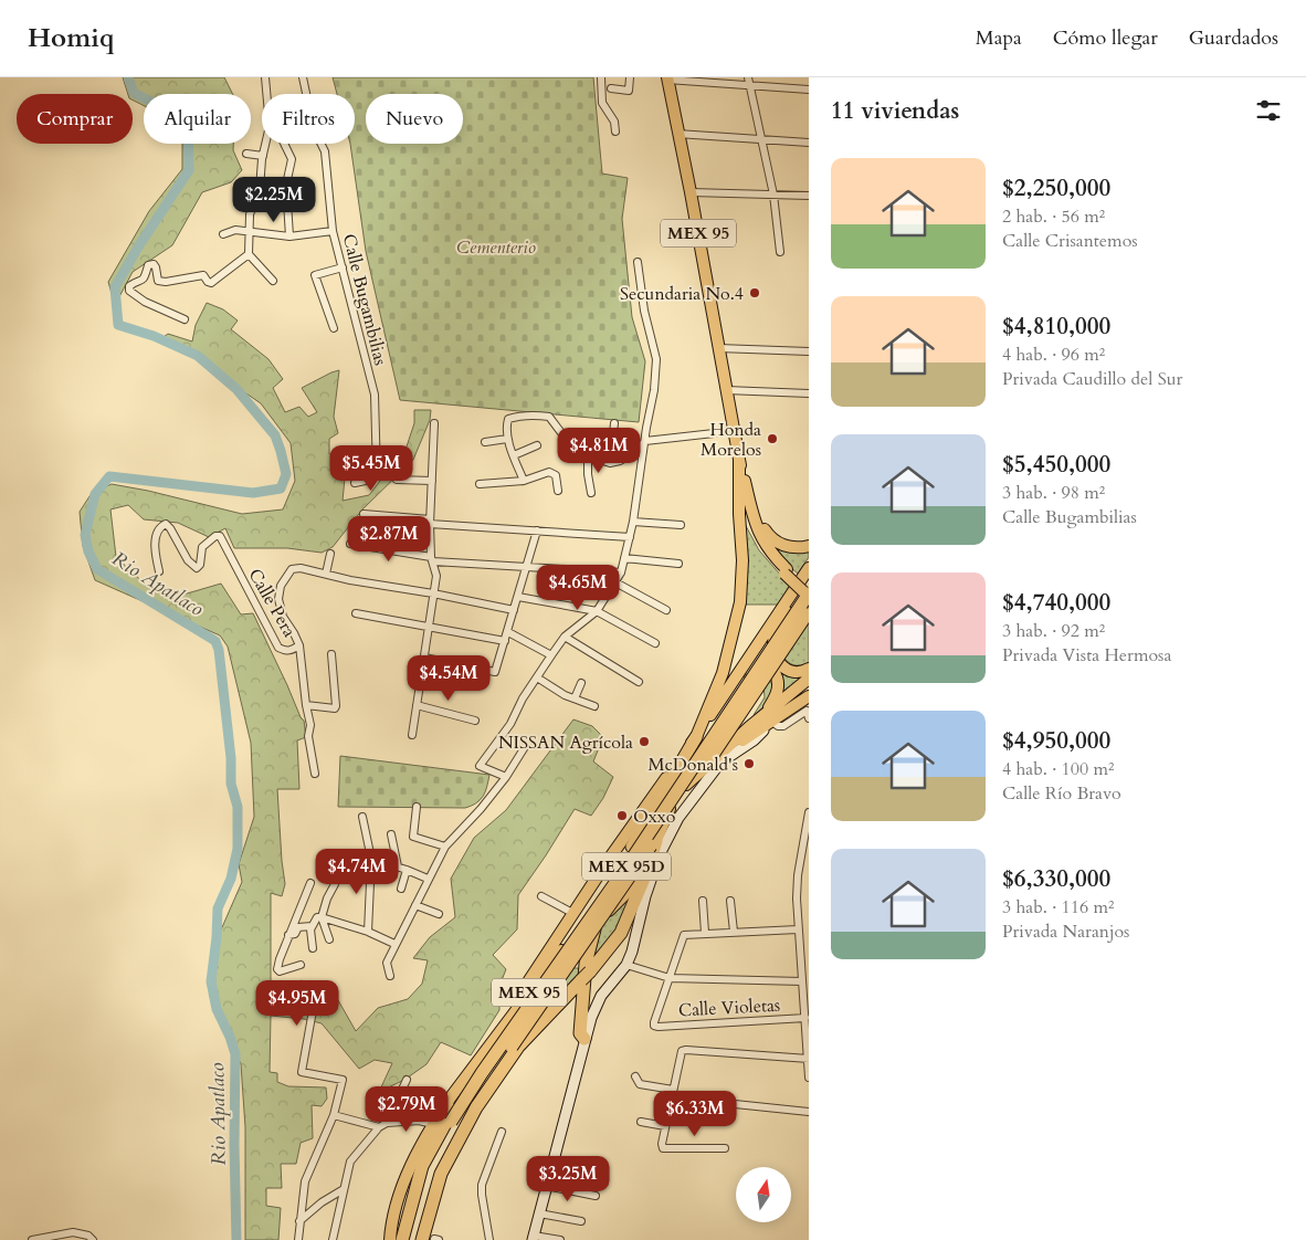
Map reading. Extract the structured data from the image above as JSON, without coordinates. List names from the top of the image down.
{
  "streets": {
    "highway": ["MEX 95D"],
    "main road": ["MEX 95"],
    "street": ["Calle Bugambilias", "Calle Pera", "Calle Violetas"]
  },
  "water": ["Rio Apatlaco"],
  "parks": ["Cementerio"],
  "places": [
    "Secundaria No.4",
    "Honda Morelos",
    "NISSAN Agrícola",
    "McDonald's",
    "Oxxo"
  ],
  "north": "top",
  "page": {
    "header": "Homiq",
    "nav": ["Mapa", "Cómo llegar", "Guardados"],
    "heading": "11 viviendas",
    "chip": [
      "Comprar",
      "Alquilar",
      "Filtros",
      "Nuevo"
    ],
    "list": [
      {
        "name": "$2,250,000",
        "note": "2 hab. · 56 m² · Calle Crisantemos"
      },
      {
        "name": "$4,810,000",
        "note": "4 hab. · 96 m² · Privada Caudillo del Sur"
      },
      {
        "name": "$5,450,000",
        "note": "3 hab. · 98 m² · Calle Bugambilias"
      },
      {
        "name": "$4,740,000",
        "note": "3 hab. · 92 m² · Privada Vista Hermosa"
      },
      {
        "name": "$4,950,000",
        "note": "4 hab. · 100 m² · Calle Río Bravo"
      },
      {
        "name": "$6,330,000",
        "note": "3 hab. · 116 m² · Privada Naranjos"
      }
    ],
    "price": [
      "$2.25M",
      "$4.81M",
      "$5.45M",
      "$2.87M",
      "$4.65M",
      "$4.54M",
      "$4.74M",
      "$4.95M",
      "$2.79M",
      "$6.33M",
      "$3.25M"
    ]
  }
}
